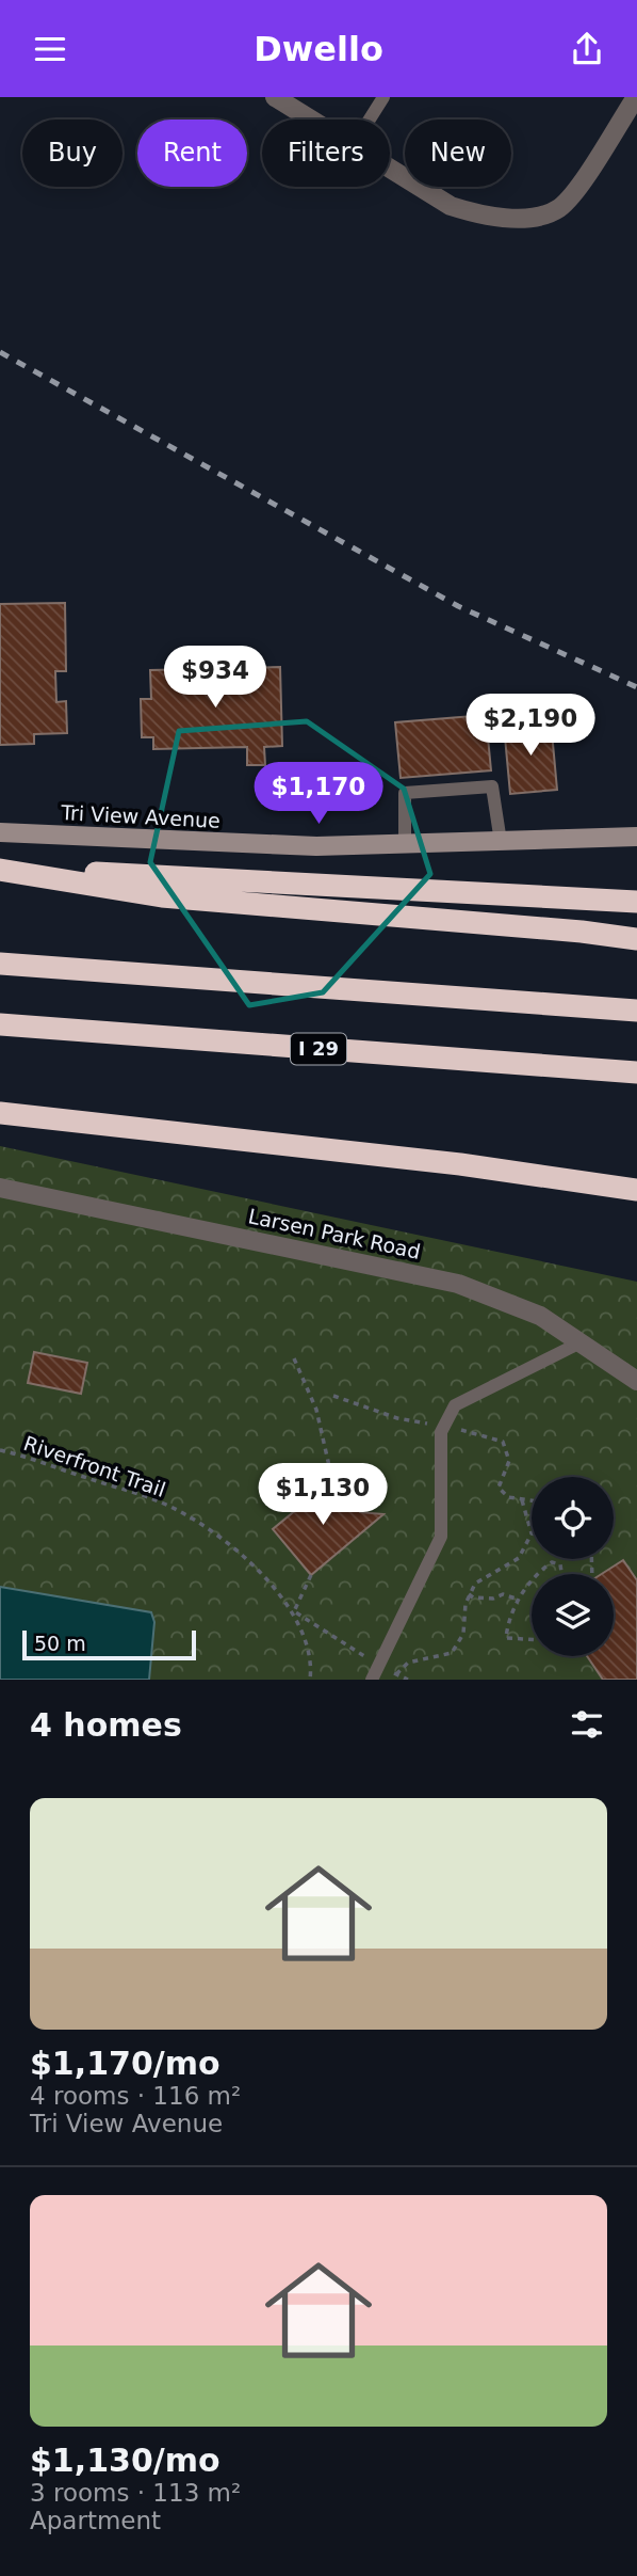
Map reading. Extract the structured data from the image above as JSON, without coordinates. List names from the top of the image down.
{
  "streets": {
    "highway": ["I 29"],
    "street": ["Tri View Avenue", "Larsen Park Road"],
    "path": ["Riverfront Trail"]
  },
  "scale_bar": "50 m",
  "page": {
    "header": "Dwello",
    "chip": [
      "Buy",
      "Rent",
      "Filters",
      "New"
    ],
    "price": [
      "$934",
      "$2,190",
      "$1,170",
      "$1,130"
    ],
    "scale": "50 m",
    "heading": "4 homes",
    "list": [
      {
        "name": "$1,170/mo",
        "note": "4 rooms · 116 m² · Tri View Avenue"
      },
      {
        "name": "$1,130/mo",
        "note": "3 rooms · 113 m² · Apartment"
      }
    ]
  }
}
